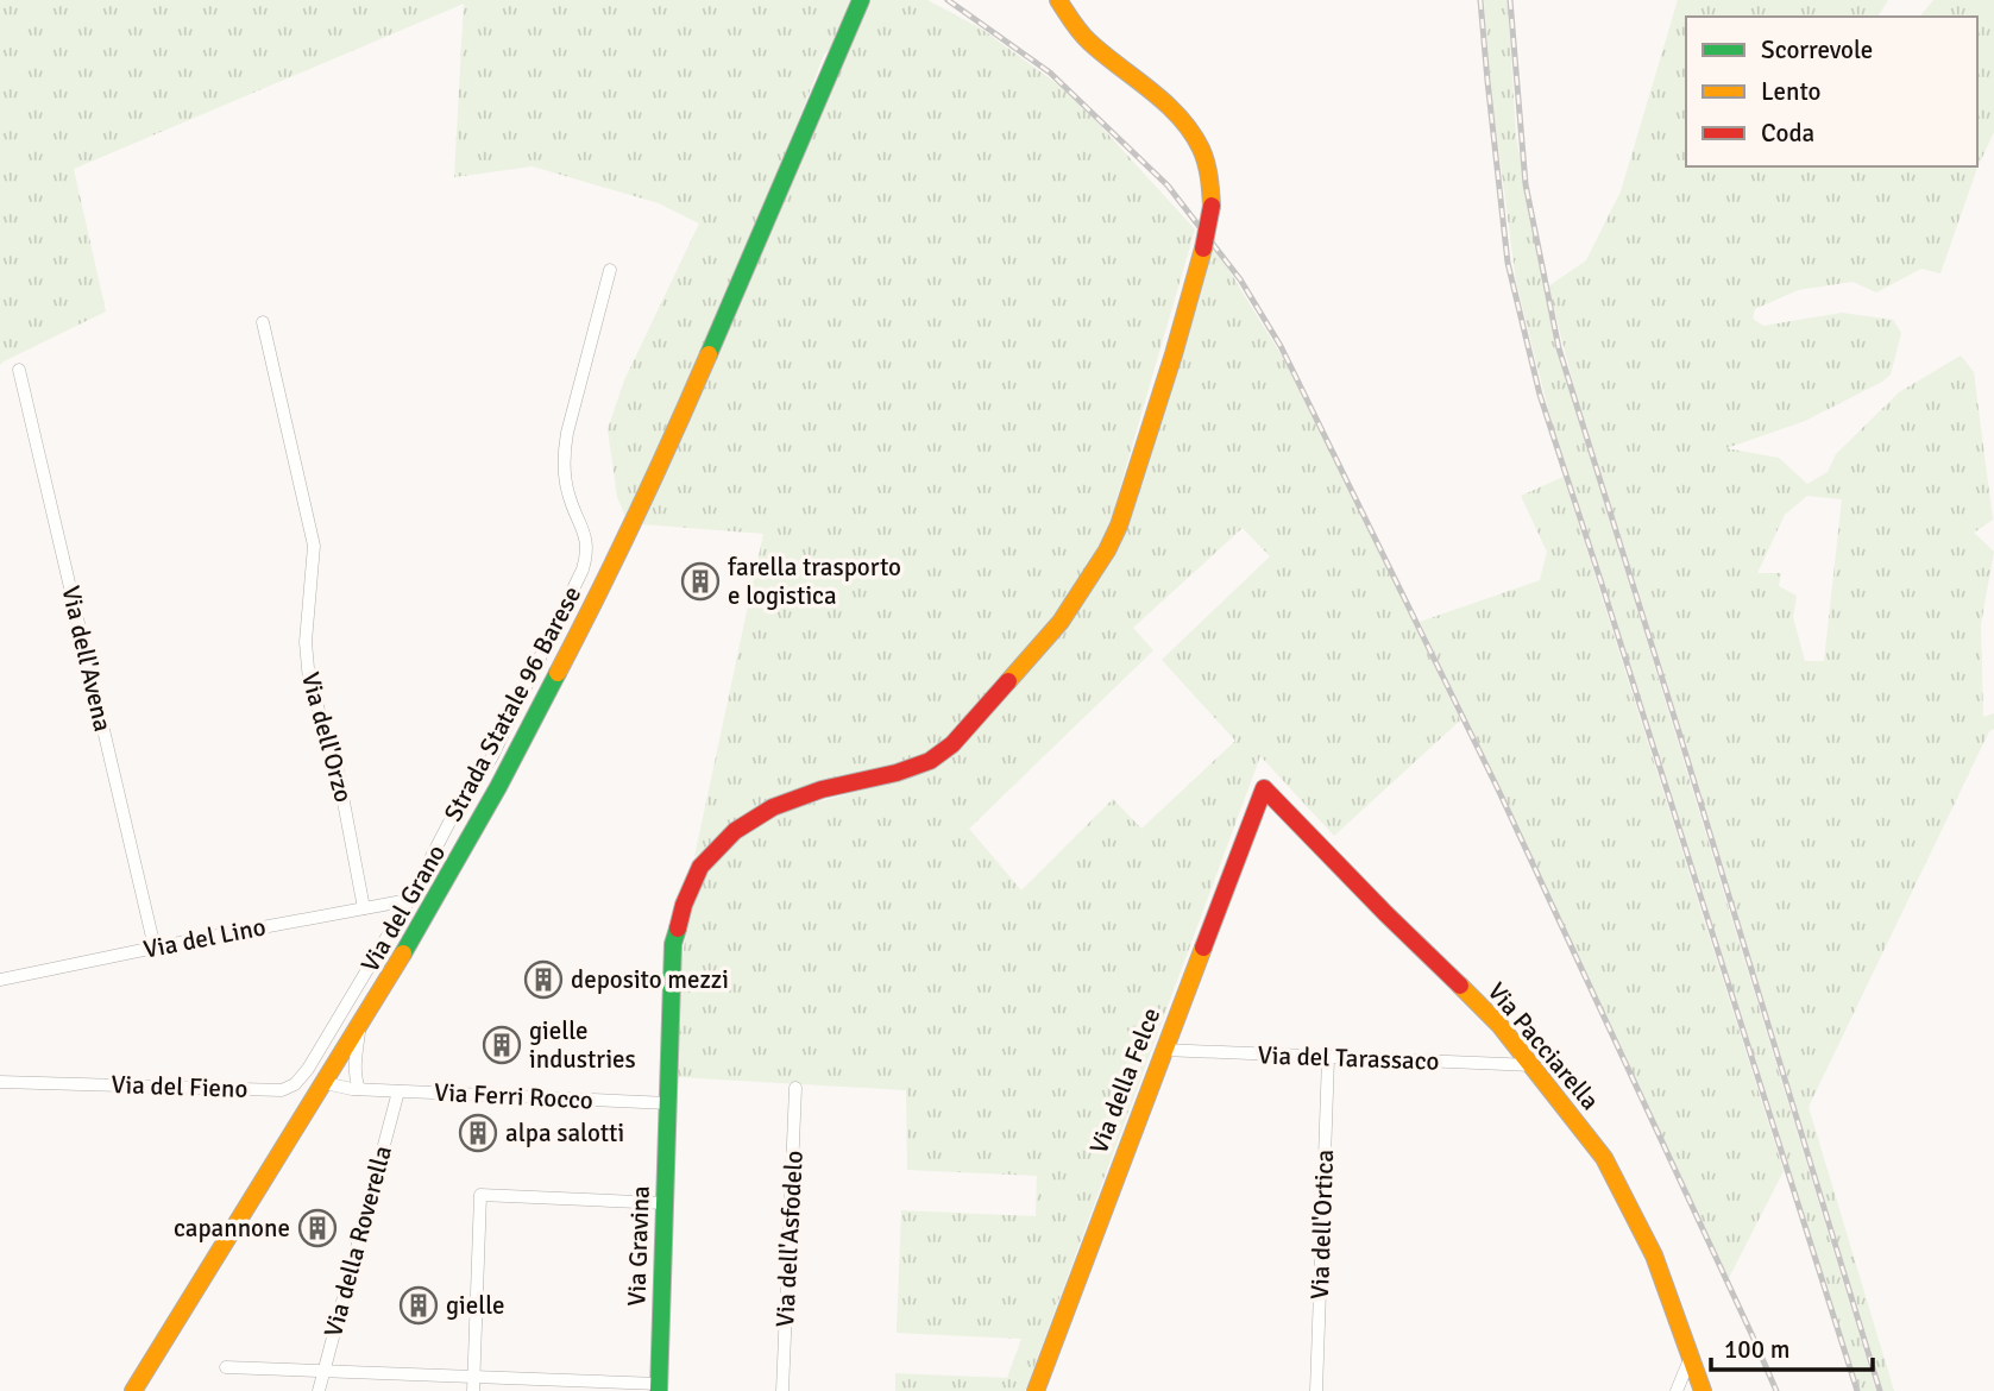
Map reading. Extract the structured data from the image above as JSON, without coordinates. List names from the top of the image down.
{
  "streets": {
    "main road": [
      "Strada Statale 96 Barese",
      "Via Pacciarella",
      "Via della Felce",
      "Via Gravina"
    ],
    "street": [
      "Via dell'Avena",
      "Via dell'Orzo",
      "Via del Grano",
      "Via del Lino",
      "Via del Tarassaco",
      "Via del Fieno",
      "Via Ferri Rocco",
      "Via dell'Ortica",
      "Via dell'Asfodelo",
      "Via della Roverella"
    ]
  },
  "crossings": [
    ["Via dell'Avena", "Via del Lino"],
    ["Via dell'Orzo", "Via del Lino"],
    ["Via del Grano", "Via del Lino"],
    ["Via del Grano", "Via del Fieno"],
    ["Via Pacciarella", "Via del Tarassaco"],
    ["Via Pacciarella", "Via della Felce"],
    ["Via del Tarassaco", "Via della Felce"],
    ["Via del Tarassaco", "Via dell'Ortica"],
    ["Via Ferri Rocco", "Via della Roverella"],
    ["Via Ferri Rocco", "Via Gravina"]
  ],
  "places": {
    "building": [
      "farella trasporto e logistica",
      "deposito mezzi",
      "gielle industries",
      "alpa salotti",
      "capannone",
      "gielle"
    ]
  },
  "legend": ["Scorrevole", "Lento", "Coda"],
  "scale_bar": "100 m"
}
